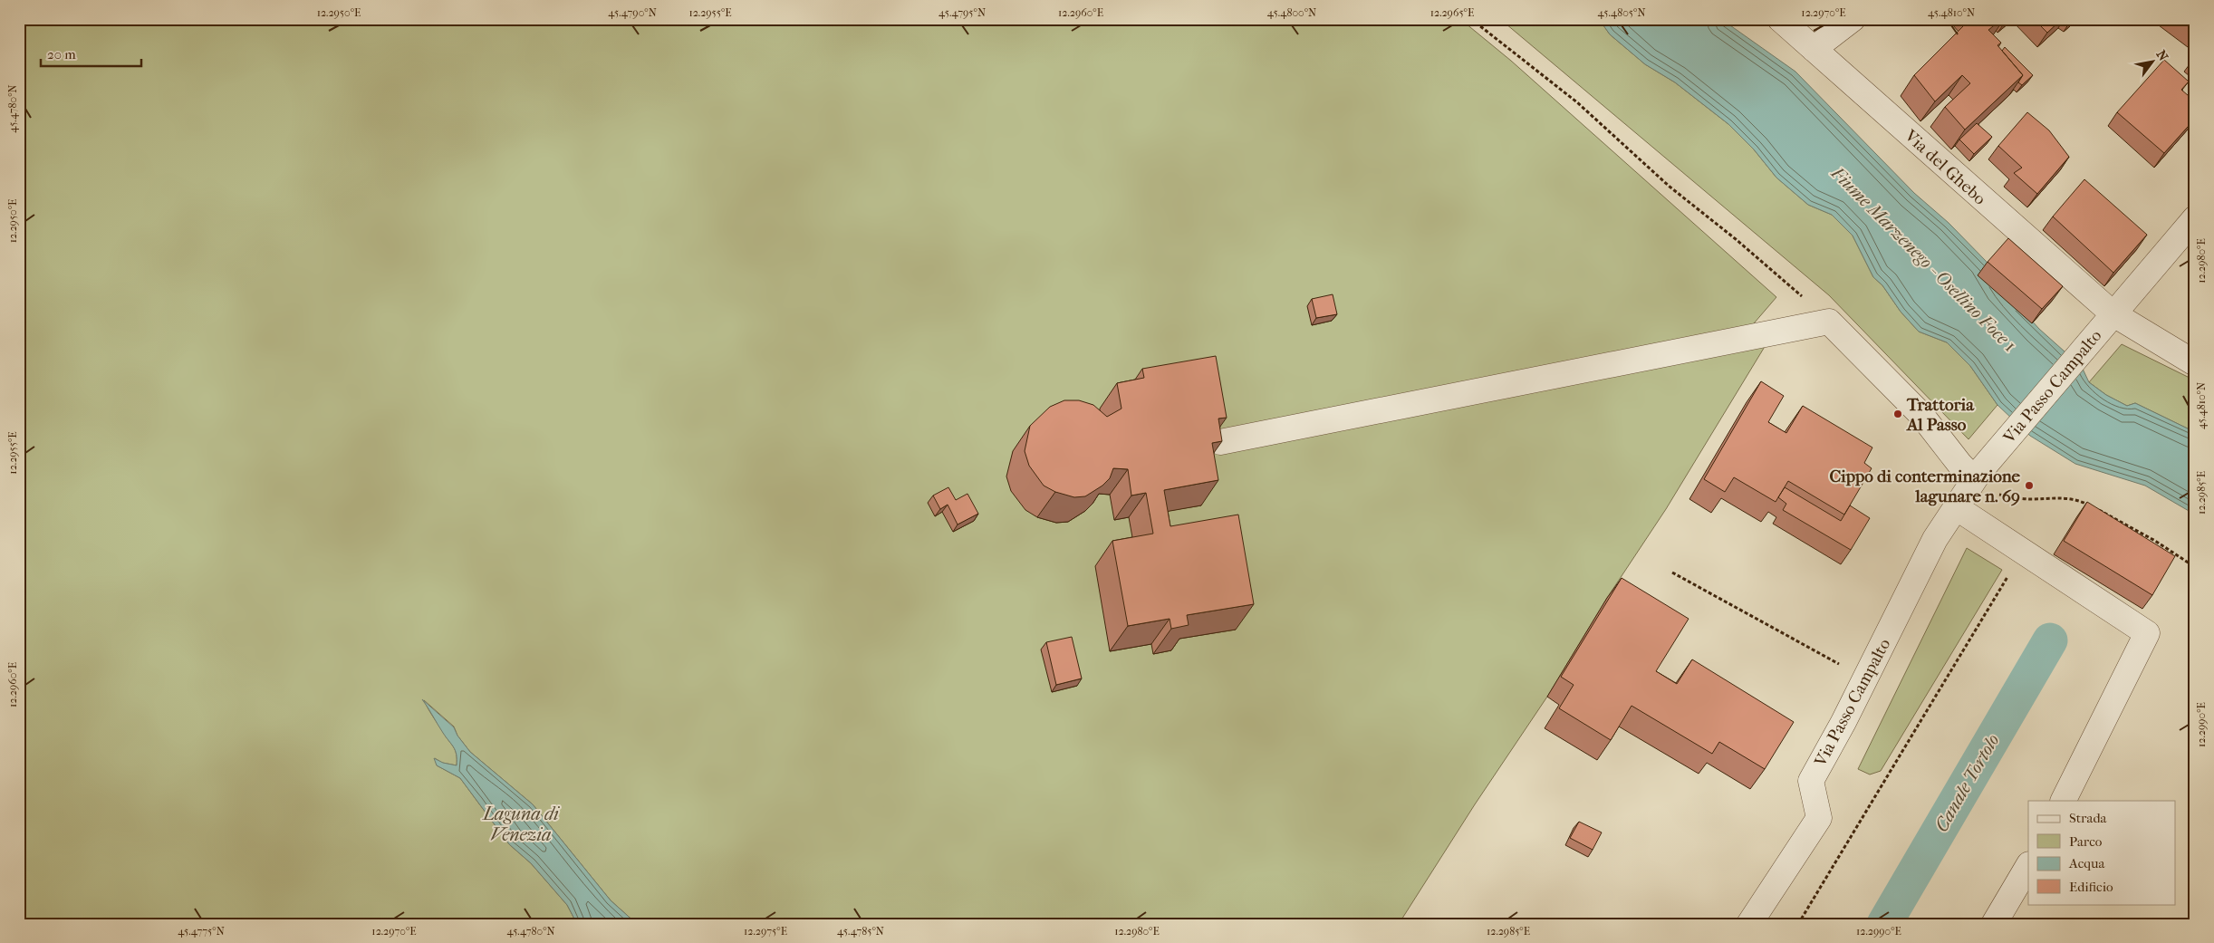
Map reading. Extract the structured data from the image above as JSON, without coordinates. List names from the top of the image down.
{
  "streets": {
    "street": ["Via del Ghebo", "Via Passo Campalto"]
  },
  "crossings": [
    ["Via del Ghebo", "Via Passo Campalto"]
  ],
  "water": ["Fiume Marzenego - Osellino Foce 1", "Canale Tortolo", "Laguna di Venezia"],
  "places": ["Trattoria Al Passo", "Cippo di conterminazione lagunare n. 69"],
  "legend": [
    "Strada",
    "Parco",
    "Acqua",
    "Edificio"
  ],
  "scale_bar": "20 m",
  "north": "top right",
  "coordinates": [
    "12.2950°E",
    "45.4790°N",
    "12.2955°E",
    "45.4795°N",
    "12.2960°E",
    "45.4800°N",
    "12.2965°E",
    "45.4805°N",
    "12.2970°E",
    "45.4810°N",
    "45.4780°N",
    "12.2980°E",
    "12.2985°E",
    "12.2990°E",
    "45.4775°N",
    "12.2975°E",
    "45.4785°N"
  ]
}
